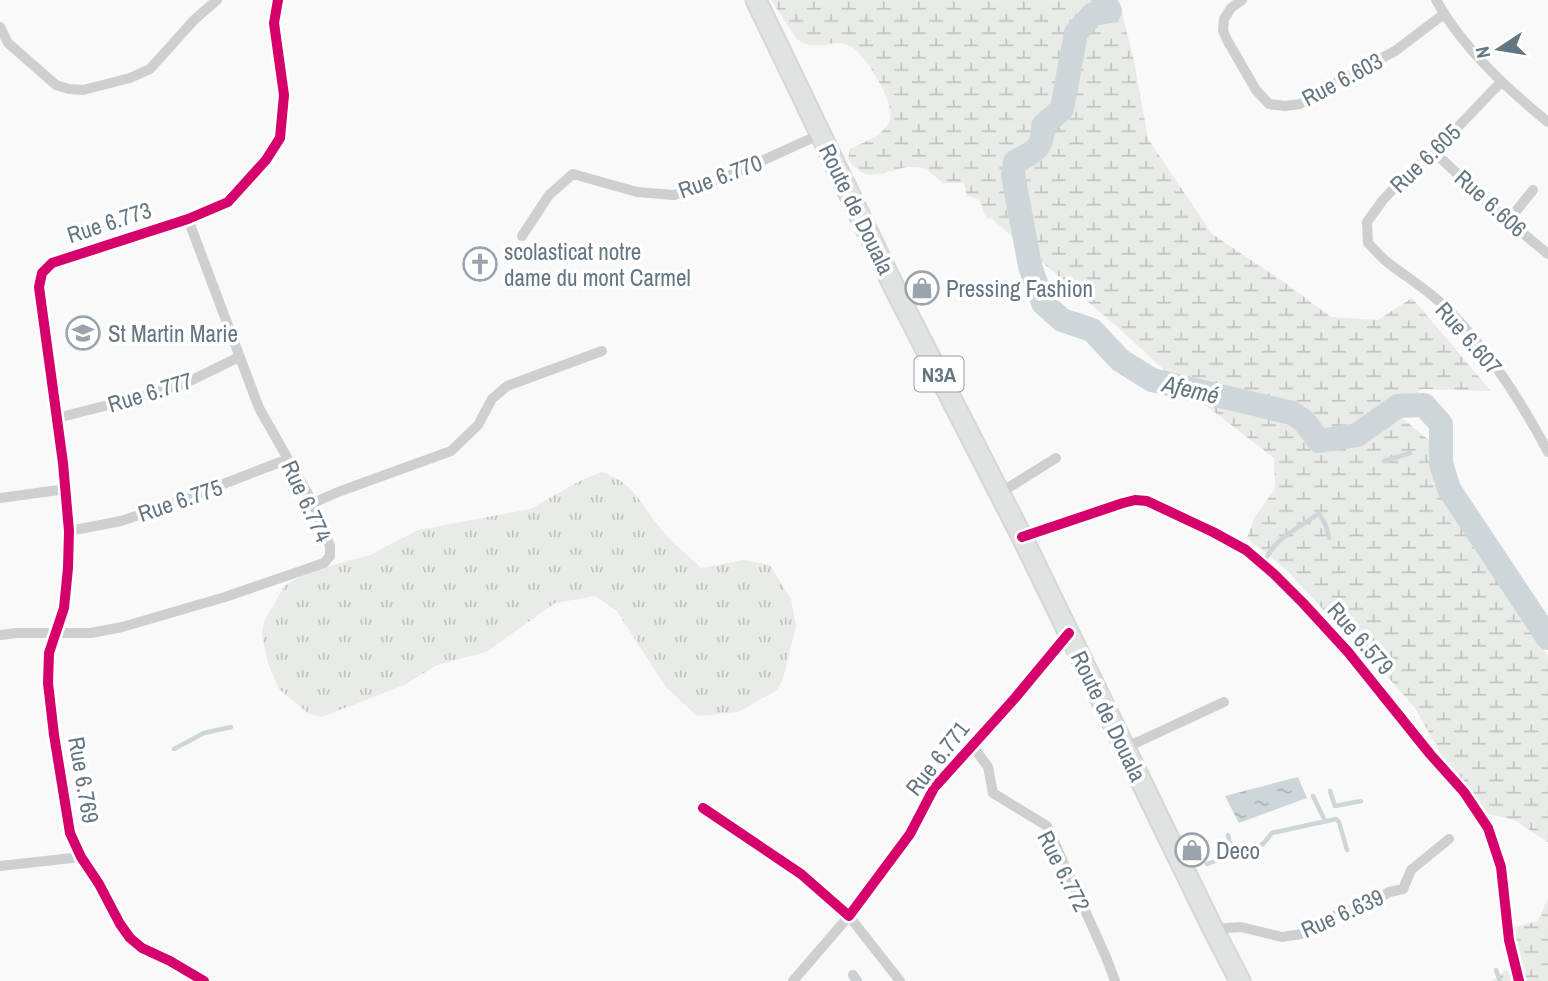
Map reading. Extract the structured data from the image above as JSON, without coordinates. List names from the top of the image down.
{
  "streets": {
    "highway": ["Route de Douala", "N3A"],
    "street": [
      "Rue 6.603",
      "Rue 6.605",
      "Rue 6.770",
      "Rue 6.606",
      "Rue 6.773",
      "Rue 6.607",
      "Rue 6.777",
      "Rue 6.775",
      "Rue 6.774",
      "Rue 6.579",
      "Rue 6.771",
      "Rue 6.769",
      "Rue 6.772",
      "Rue 6.639"
    ]
  },
  "crossings": [
    ["Rue 6.605", "Rue 6.606"],
    ["Rue 6.605", "Rue 6.607"],
    ["Rue 6.770", "Route de Douala"],
    ["Route de Douala", "Rue 6.579"],
    ["Route de Douala", "Rue 6.771"],
    ["Route de Douala", "Rue 6.639"],
    ["Rue 6.773", "Rue 6.777"],
    ["Rue 6.773", "Rue 6.775"],
    ["Rue 6.773", "Rue 6.774"],
    ["Rue 6.773", "Rue 6.769"],
    ["Rue 6.777", "Rue 6.774"],
    ["Rue 6.775", "Rue 6.774"],
    ["Rue 6.775", "Rue 6.769"],
    ["Rue 6.774", "Rue 6.769"],
    ["Rue 6.771", "Rue 6.772"]
  ],
  "water": ["Afemé"],
  "places": {
    "church": ["scolasticat notre dame du mont Carmel"],
    "shop": ["Pressing Fashion", "Deco"],
    "school or university": ["St Martin Marie"]
  },
  "north": "left"
}
